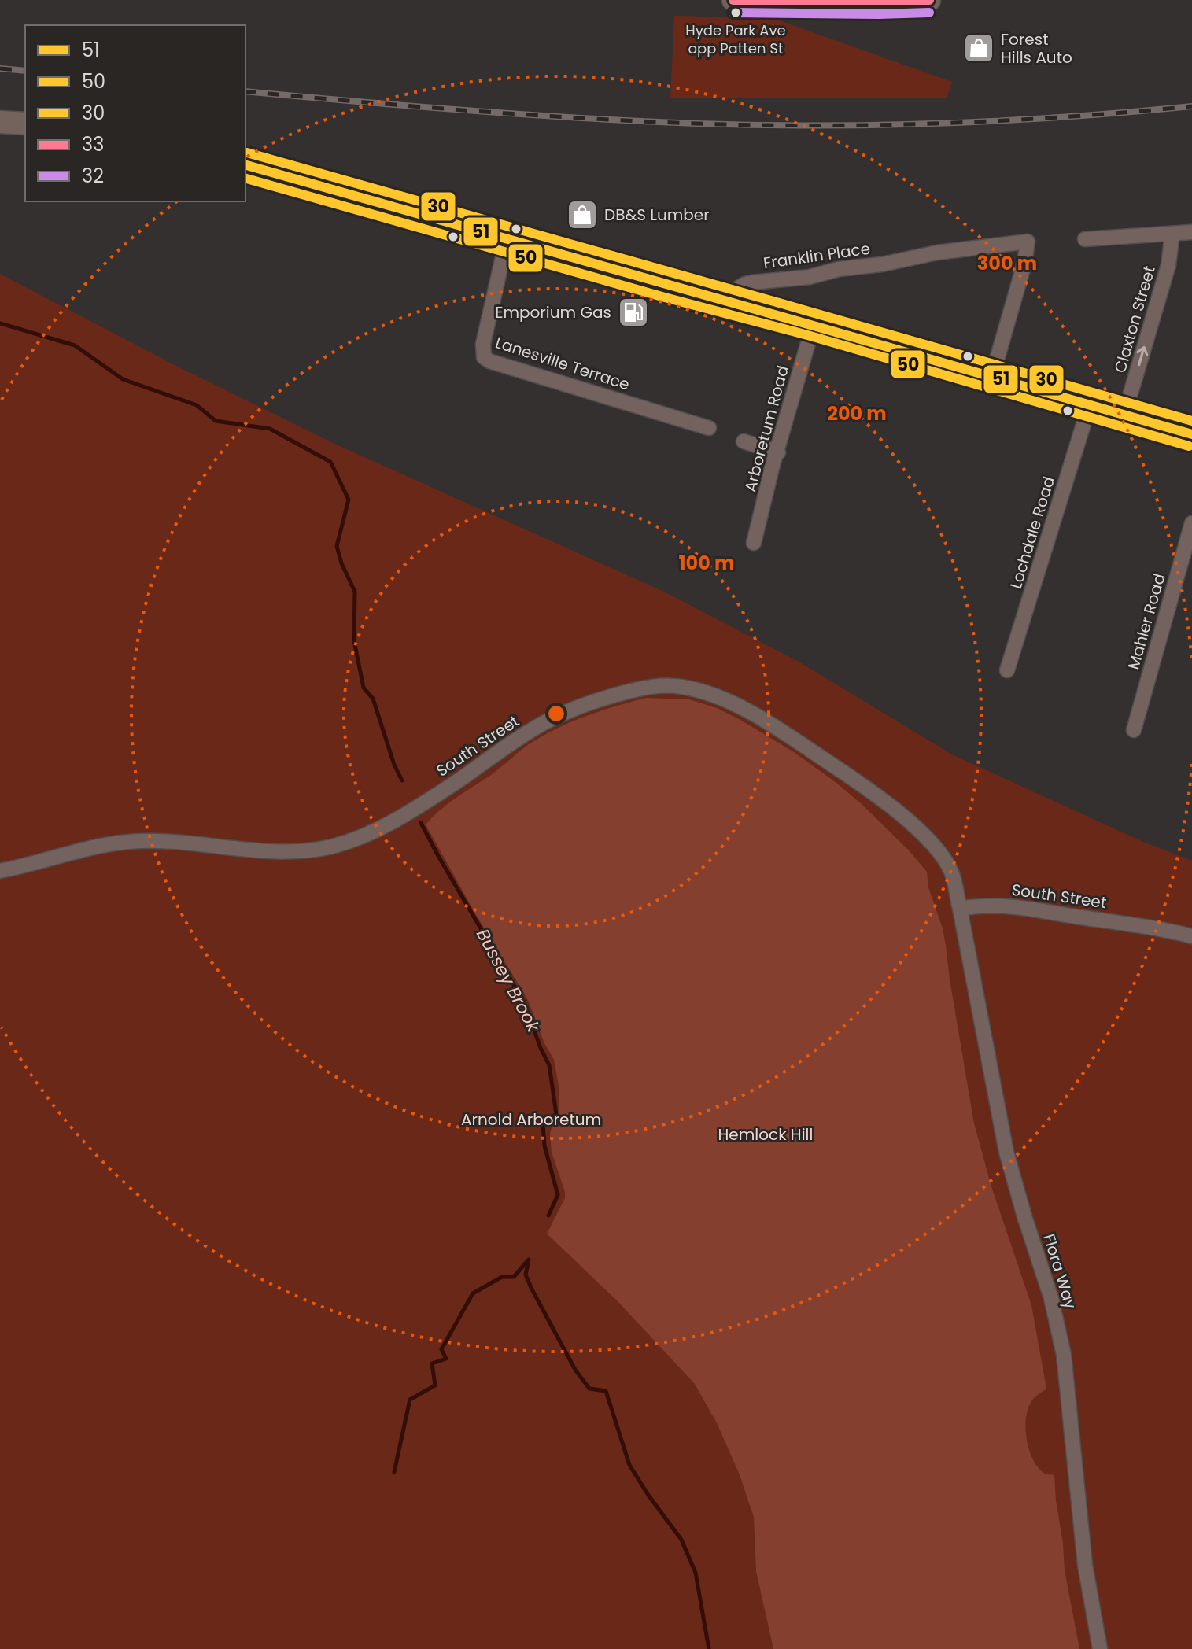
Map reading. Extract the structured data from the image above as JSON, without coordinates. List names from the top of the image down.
{
  "streets": {
    "street": [
      "Franklin Place",
      "Claxton Street",
      "Lanesville Terrace",
      "Arboretum Road",
      "Lochdale Road",
      "Mahler Road",
      "South Street",
      "Flora Way"
    ]
  },
  "crossings": [
    ["South Street", "Flora Way"]
  ],
  "one_way": ["Claxton Street"],
  "water": ["Bussey Brook"],
  "parks": ["Arnold Arboretum", "Hemlock Hill"],
  "places": {
    "other": ["Hyde Park Ave opp Patten St"],
    "shop": ["Forest Hills Auto", "DB&S Lumber"],
    "fuel station": ["Emporium Gas"]
  },
  "lines": [
    "transit line 33",
    "transit line 32",
    "transit line 30",
    "transit line 51",
    "transit line 50"
  ],
  "legend": [
    "51",
    "50",
    "30",
    "33",
    "32"
  ],
  "rings": ["300 m", "200 m", "100 m"]
}
